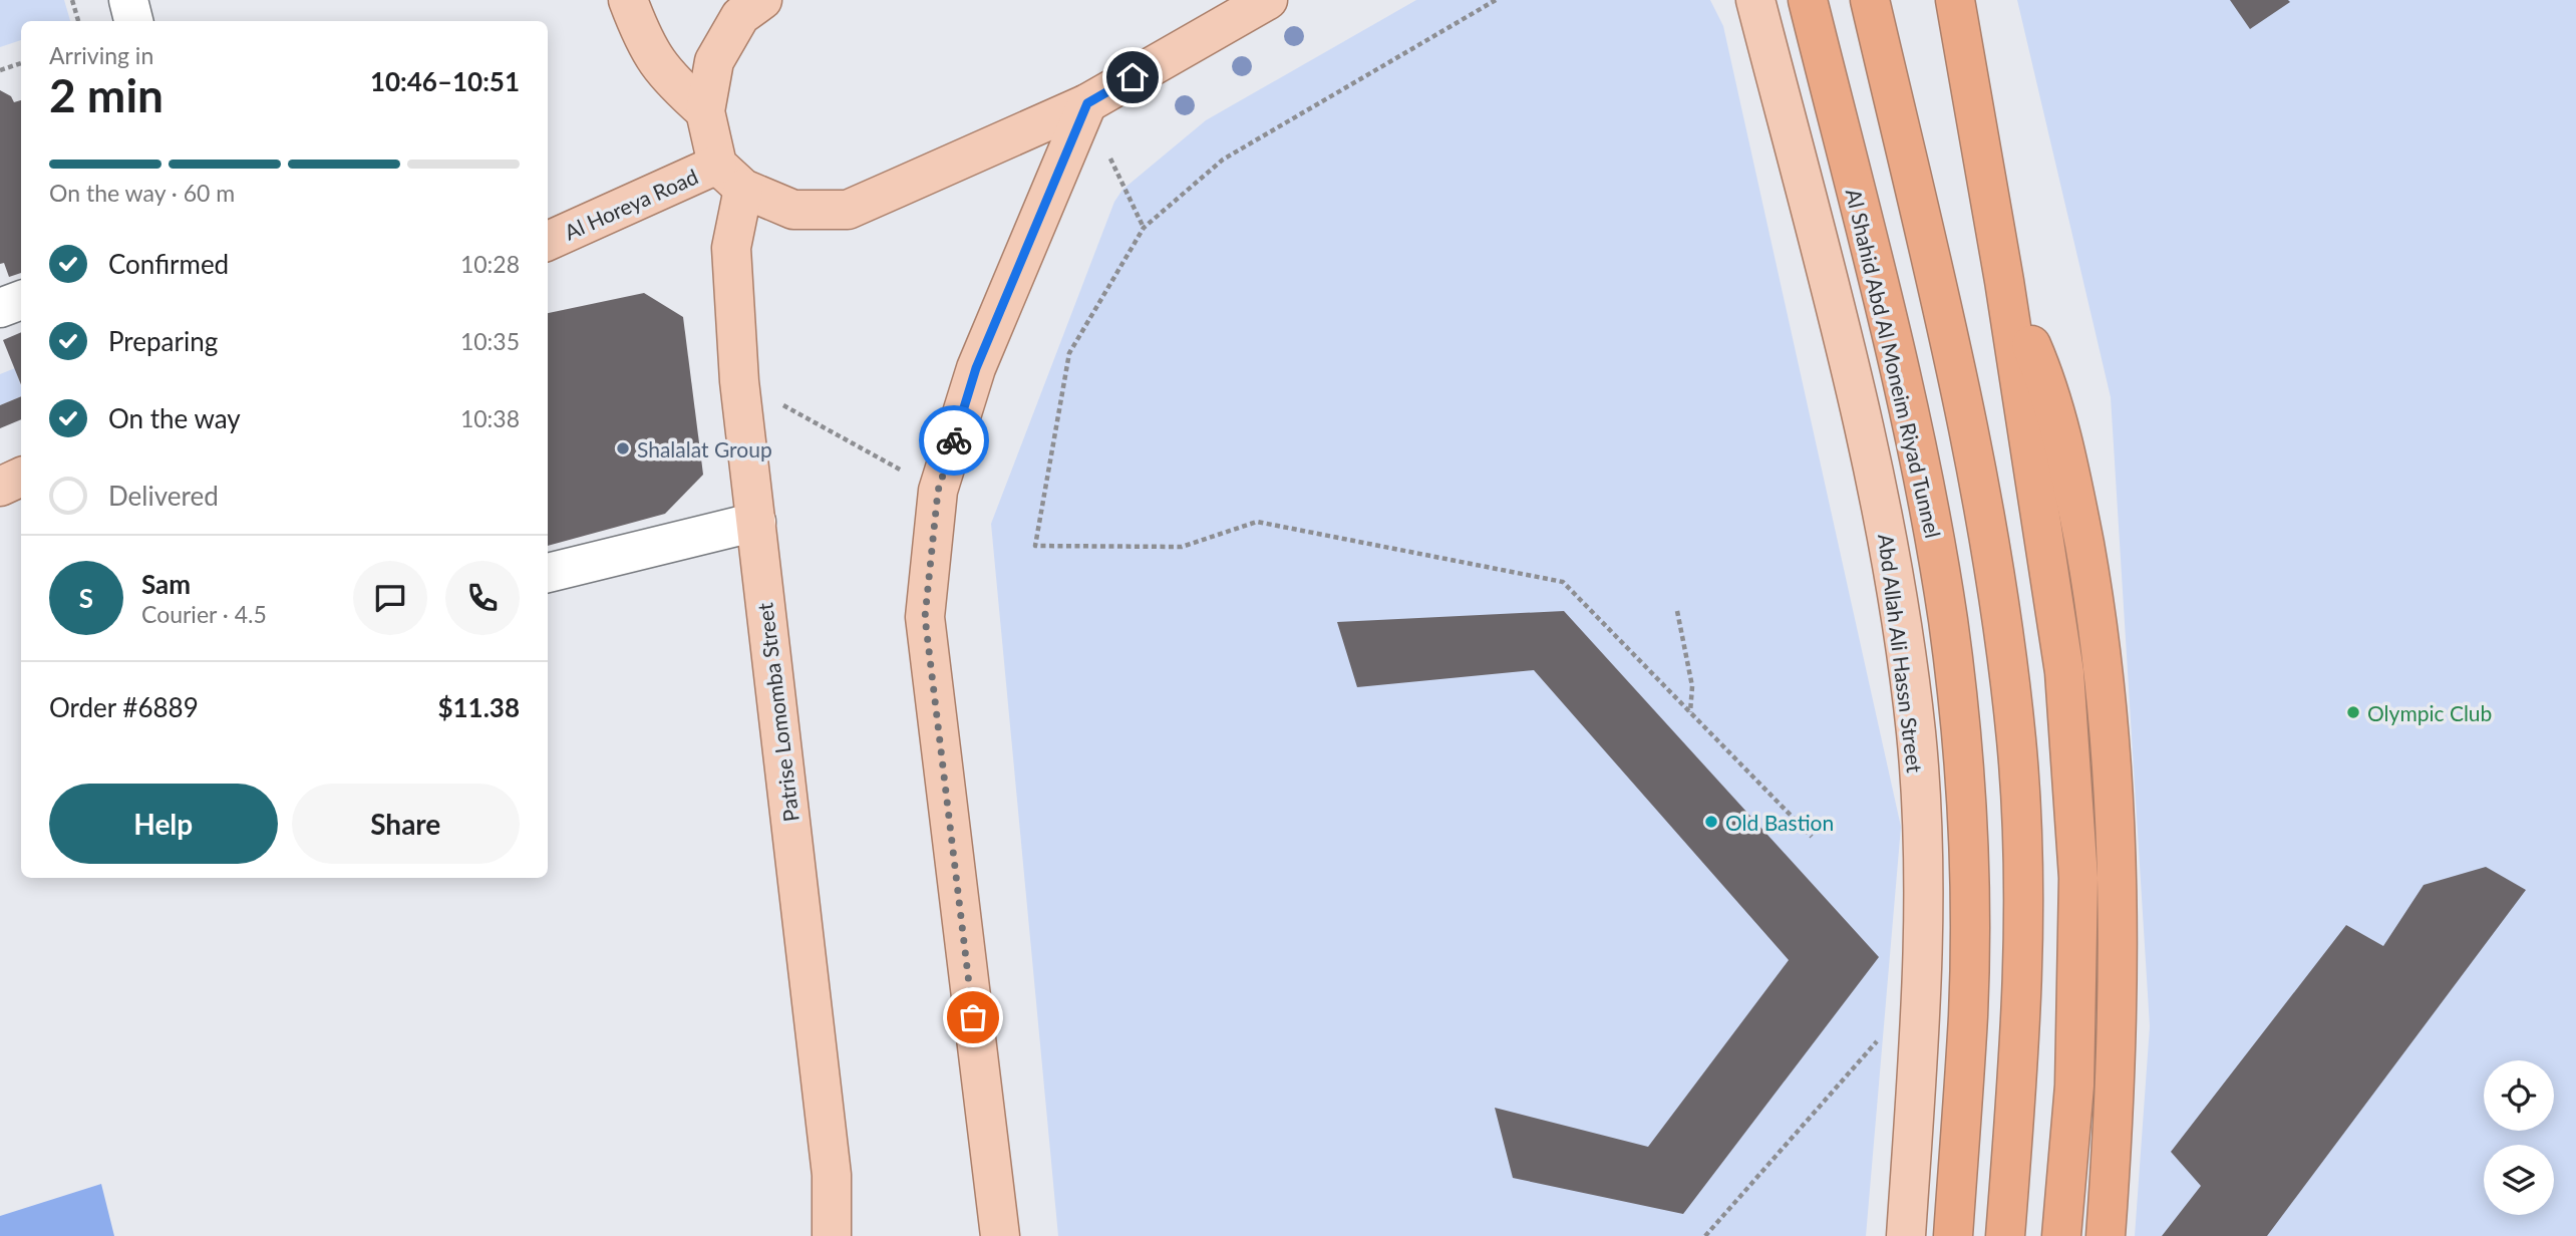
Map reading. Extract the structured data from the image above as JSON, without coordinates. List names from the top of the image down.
{
  "streets": {
    "highway": ["Al Shahid Abd Al Moneim Riyad Tunnel"],
    "main road": ["Al Horeya Road", "Abd Allah Ali Hassn Street", "Patrise Lomomba Street"]
  },
  "crossings": [
    ["Al Horeya Road", "Patrise Lomomba Street"]
  ],
  "places": ["Shalalat Group", "Olympic Club", "Old Bastion"],
  "page": {
    "heading": ["2 min", "Arriving in", "10:46–10:51"],
    "panel": [
      "Sam",
      "Courier · 4.5",
      "Order #6889",
      "$11.38"
    ],
    "bar": "On the way · 60 m",
    "list": [
      ["Confirmed", "10:28"],
      ["Preparing", "10:35"],
      ["On the way", "10:38"],
      "Delivered"
    ],
    "round": "S",
    "buttons": ["Help", "Share"]
  }
}
